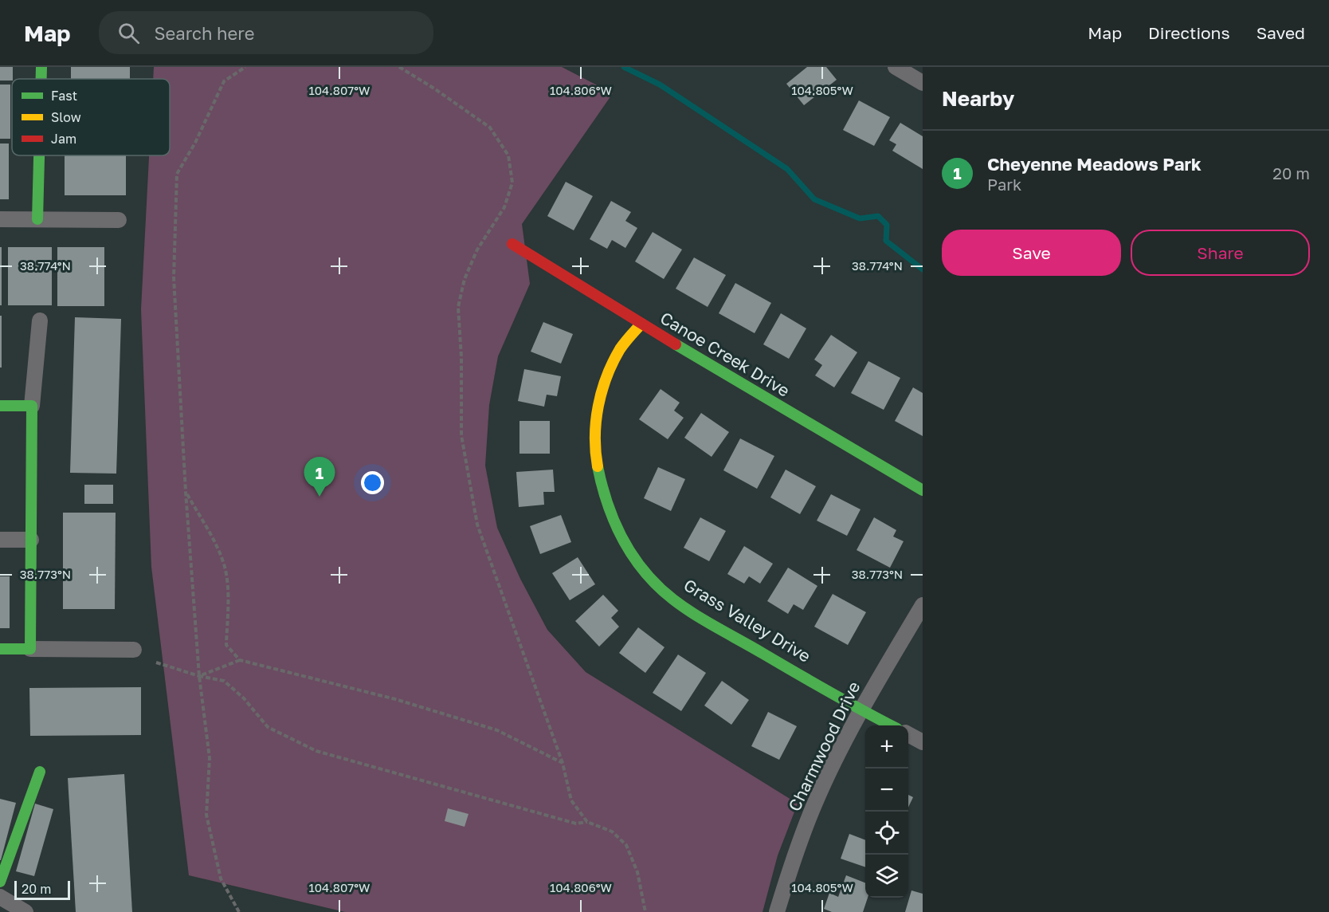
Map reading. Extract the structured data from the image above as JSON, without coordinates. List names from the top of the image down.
{
  "streets": {
    "street": ["Canoe Creek Drive", "Grass Valley Drive", "Charmwood Drive"]
  },
  "crossings": [
    ["Canoe Creek Drive", "Grass Valley Drive"],
    ["Grass Valley Drive", "Charmwood Drive"]
  ],
  "legend": ["Fast", "Slow", "Jam"],
  "scale_bar": "20 m",
  "page": {
    "header": "Map",
    "search": "Search here",
    "nav": ["Map", "Directions", "Saved"],
    "heading": "Nearby",
    "list": [
      {
        "mark": "1",
        "name": "Cheyenne Meadows Park",
        "note": "Park",
        "value": "20 m"
      }
    ],
    "buttons": ["Save", "Share"],
    "pins": "1",
    "map_buttons": ["+", "−"],
    "scale": "20 m"
  },
  "coordinates": [
    "104.807°W",
    "104.806°W",
    "104.805°W",
    "38.774°N",
    "38.773°N"
  ]
}
